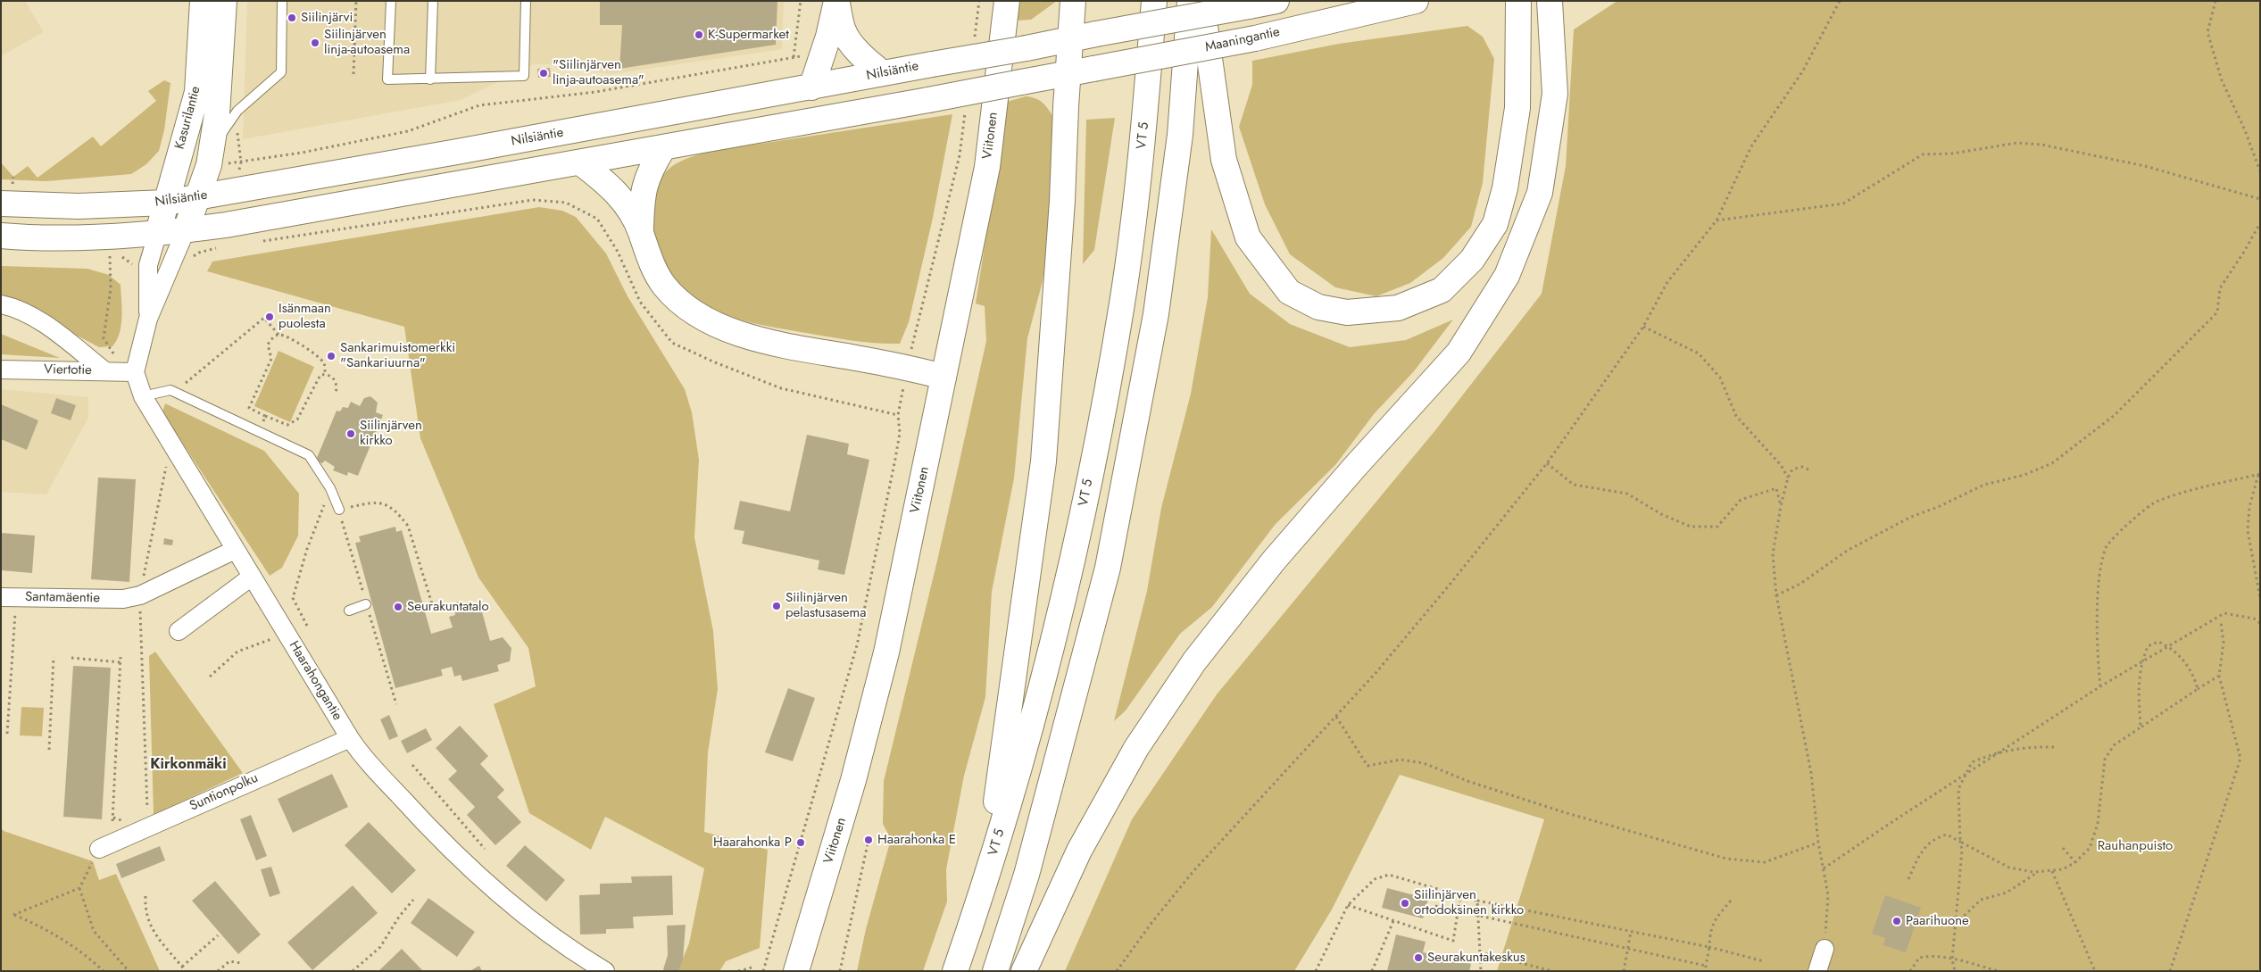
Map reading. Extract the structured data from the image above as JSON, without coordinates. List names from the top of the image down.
{
  "streets": {
    "main road": [
      "Maaningantie",
      "Nilsiäntie",
      "Kasurilantie",
      "Viitonen",
      "VT 5"
    ],
    "street": [
      "Viertotie",
      "Santamäentie",
      "Haarahongantie",
      "Suntionpolku"
    ]
  },
  "crossings": [
    ["Nilsiäntie", "Kasurilantie"],
    ["Viertotie", "Haarahongantie"],
    ["Haarahongantie", "Suntionpolku"]
  ],
  "districts": ["Kirkonmäki"],
  "parks": ["Rauhanpuisto"],
  "places": [
    "Siilinjärvi",
    "K-Supermarket",
    "Siilinjärven linja-autoasema",
    "\"Siilinjärven linja-autoasema\"",
    "Isänmaan puolesta",
    "Sankarimuistomerkki \"Sankariuurna\"",
    "Siilinjärven kirkko",
    "Siilinjärven pelastusasema",
    "Seurakuntatalo",
    "Haarahonka E",
    "Haarahonka P",
    "Siilinjärven ortodoksinen kirkko",
    "Paarihuone",
    "Seurakuntakeskus"
  ]
}
